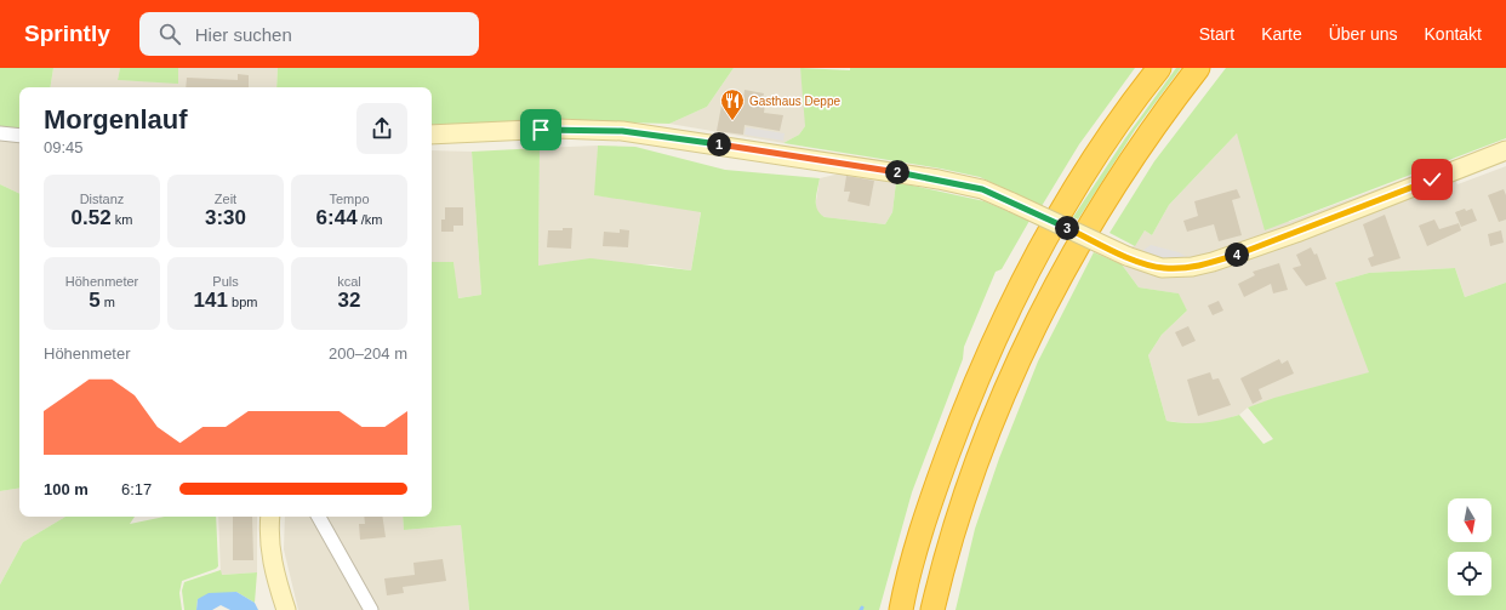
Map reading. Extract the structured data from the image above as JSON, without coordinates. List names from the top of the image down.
{
  "places": {
    "restaurant": ["Gasthaus Deppe"]
  },
  "north": "bottom",
  "page": {
    "header": "Sprintly",
    "search": "Hier suchen",
    "nav": [
      "Start",
      "Karte",
      "Über uns",
      "Kontakt"
    ],
    "heading": ["Morgenlauf", "09:45"],
    "pins": [
      "1",
      "2",
      "3",
      "4"
    ],
    "stats": [
      ["Distanz", "0.52 km"],
      ["Zeit", "3:30"],
      ["Tempo", "6:44 /km"],
      ["Höhenmeter", "5 m"],
      ["Puls", "141 bpm"],
      ["kcal", "32"]
    ],
    "chart": ["Höhenmeter", "200–204 m"],
    "list": [
      {
        "name": "100 m",
        "note": "6:17"
      }
    ]
  }
}
